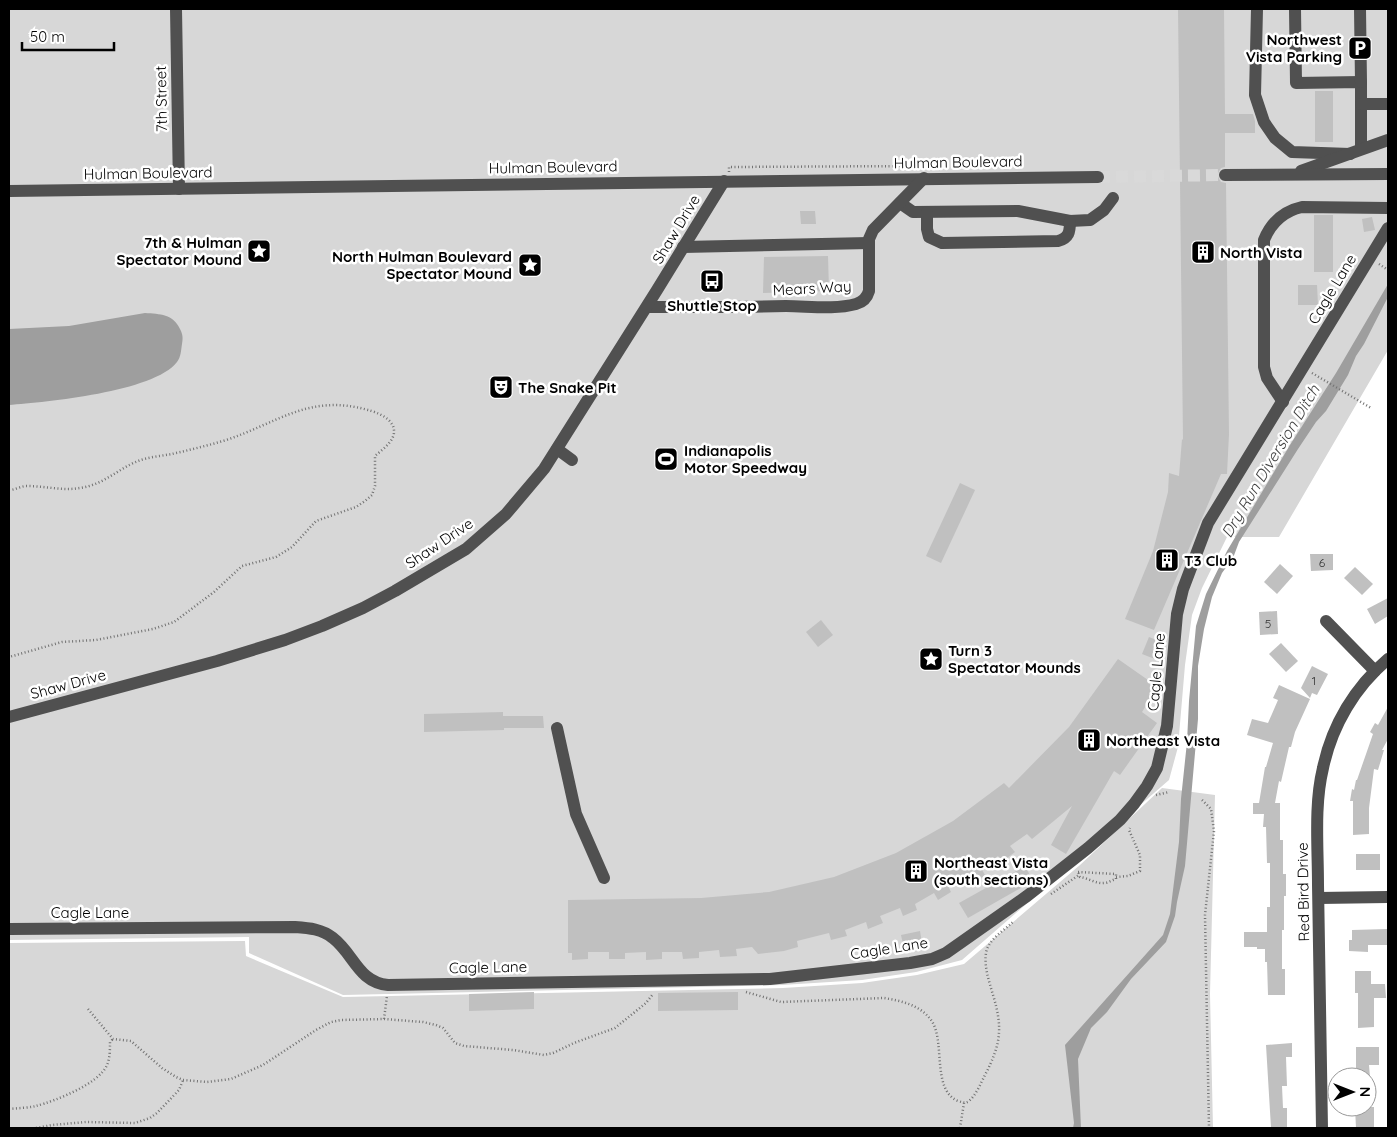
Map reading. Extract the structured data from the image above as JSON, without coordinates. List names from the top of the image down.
{
  "streets": {
    "street": [
      "7th Street",
      "Hulman Boulevard",
      "Shaw Drive",
      "Mears Way",
      "Cagle Lane",
      "Red Bird Drive"
    ]
  },
  "crossings": [
    ["7th Street", "Hulman Boulevard"],
    ["Hulman Boulevard", "Shaw Drive"],
    ["Shaw Drive", "Mears Way"]
  ],
  "water": ["Dry Run Diversion Ditch"],
  "places": {
    "parking": ["Northwest Vista Parking"],
    "place": ["7th & Hulman Spectator Mound", "North Hulman Boulevard Spectator Mound", "Turn 3 Spectator Mounds"],
    "building": [
      "North Vista",
      "T3 Club",
      "Northeast Vista",
      "Northeast Vista (south sections)"
    ],
    "bus stop": ["Shuttle Stop"],
    "theatre": ["The Snake Pit"],
    "sports": ["Indianapolis Motor Speedway"]
  },
  "house_numbers": ["6", "5", "1"],
  "scale_bar": "50 m",
  "north": "right"
}
